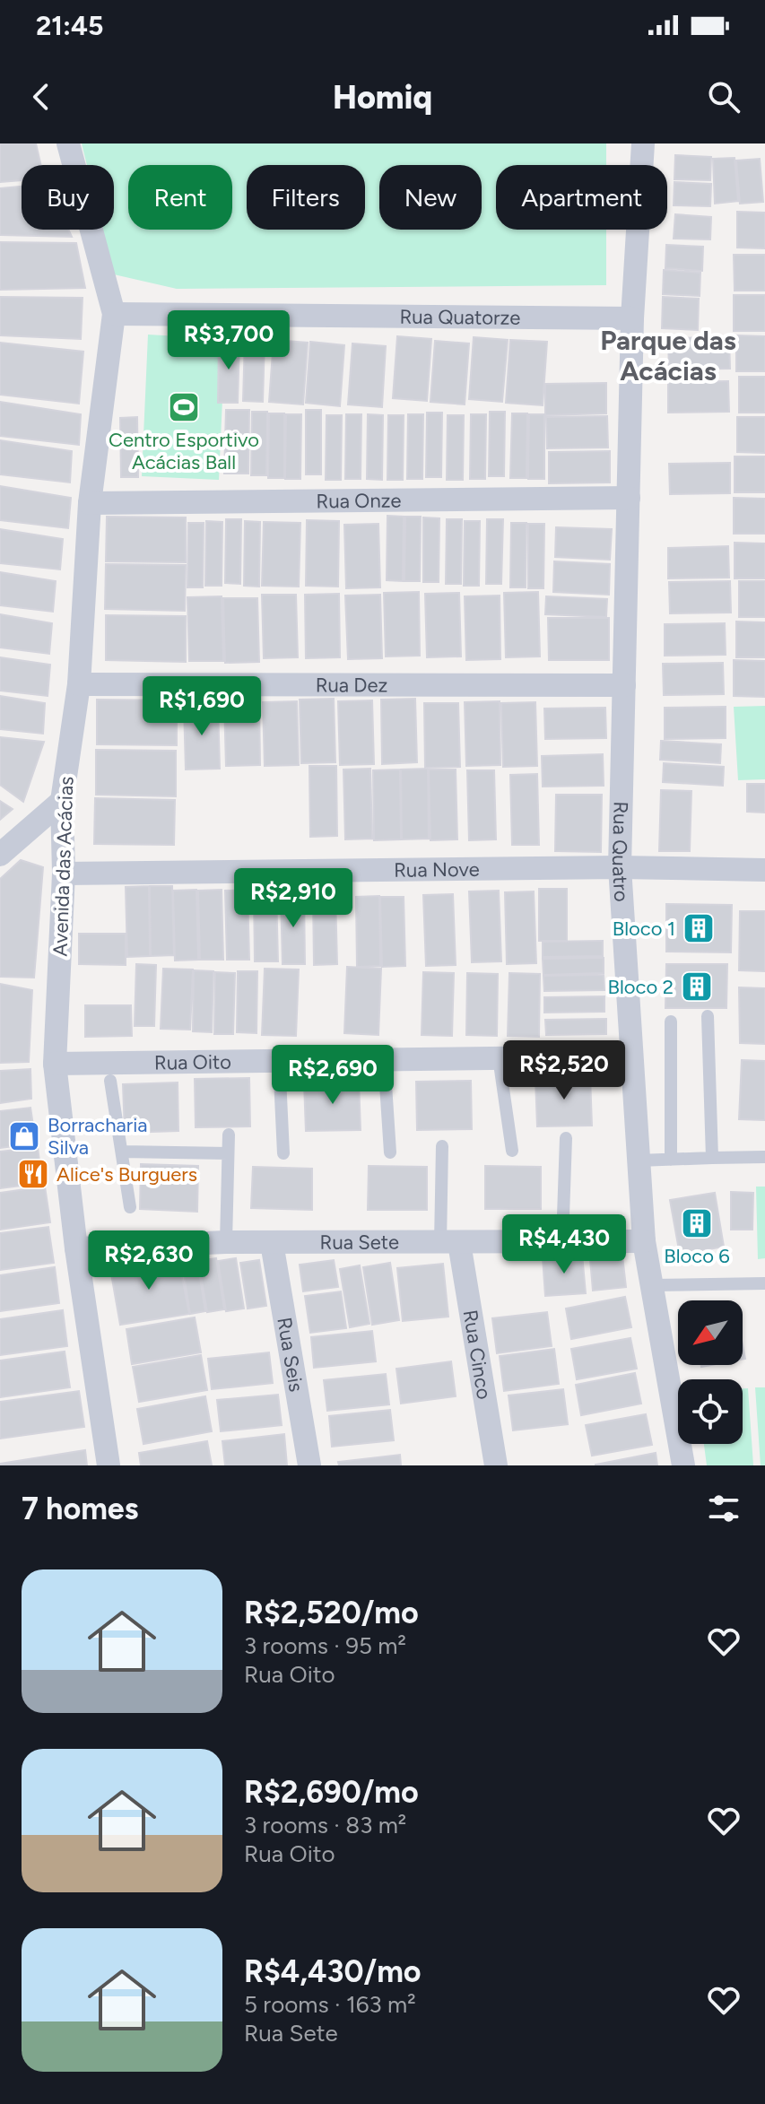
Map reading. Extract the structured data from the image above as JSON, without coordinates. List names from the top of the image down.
{
  "streets": {
    "street": [
      "Rua Quatorze",
      "Rua Onze",
      "Rua Dez",
      "Rua Quatro",
      "Avenida das Acácias",
      "Rua Nove",
      "Rua Oito",
      "Rua Sete",
      "Rua Seis",
      "Rua Cinco"
    ]
  },
  "crossings": [
    ["Rua Quatorze", "Rua Quatro"],
    ["Rua Quatorze", "Avenida das Acácias"],
    ["Rua Onze", "Rua Quatro"],
    ["Rua Onze", "Avenida das Acácias"],
    ["Rua Dez", "Rua Quatro"],
    ["Rua Dez", "Avenida das Acácias"],
    ["Rua Quatro", "Rua Nove"],
    ["Rua Quatro", "Rua Oito"],
    ["Rua Quatro", "Rua Sete"],
    ["Avenida das Acácias", "Rua Nove"],
    ["Avenida das Acácias", "Rua Oito"],
    ["Avenida das Acácias", "Rua Sete"],
    ["Rua Sete", "Rua Seis"],
    ["Rua Sete", "Rua Cinco"]
  ],
  "districts": ["Parque das Acácias"],
  "places": {
    "sports": ["Centro Esportivo Acácias Ball"],
    "building": ["Bloco 1", "Bloco 2", "Bloco 6"],
    "shop": ["Borracharia Silva"],
    "restaurant": ["Alice's Burguers"]
  },
  "north": "bottom left",
  "page": {
    "status": "21:45",
    "header": "Homiq",
    "chip": [
      "Buy",
      "Rent",
      "Filters",
      "New",
      "Apartment"
    ],
    "price": [
      "R$3,700",
      "R$1,690",
      "R$2,910",
      "R$2,520",
      "R$2,690",
      "R$4,430",
      "R$2,630"
    ],
    "heading": "7 homes",
    "list": [
      {
        "name": "R$2,520/mo",
        "note": "3 rooms · 95 m² · Rua Oito"
      },
      {
        "name": "R$2,690/mo",
        "note": "3 rooms · 83 m² · Rua Oito"
      },
      {
        "name": "R$4,430/mo",
        "note": "5 rooms · 163 m² · Rua Sete"
      }
    ]
  }
}
